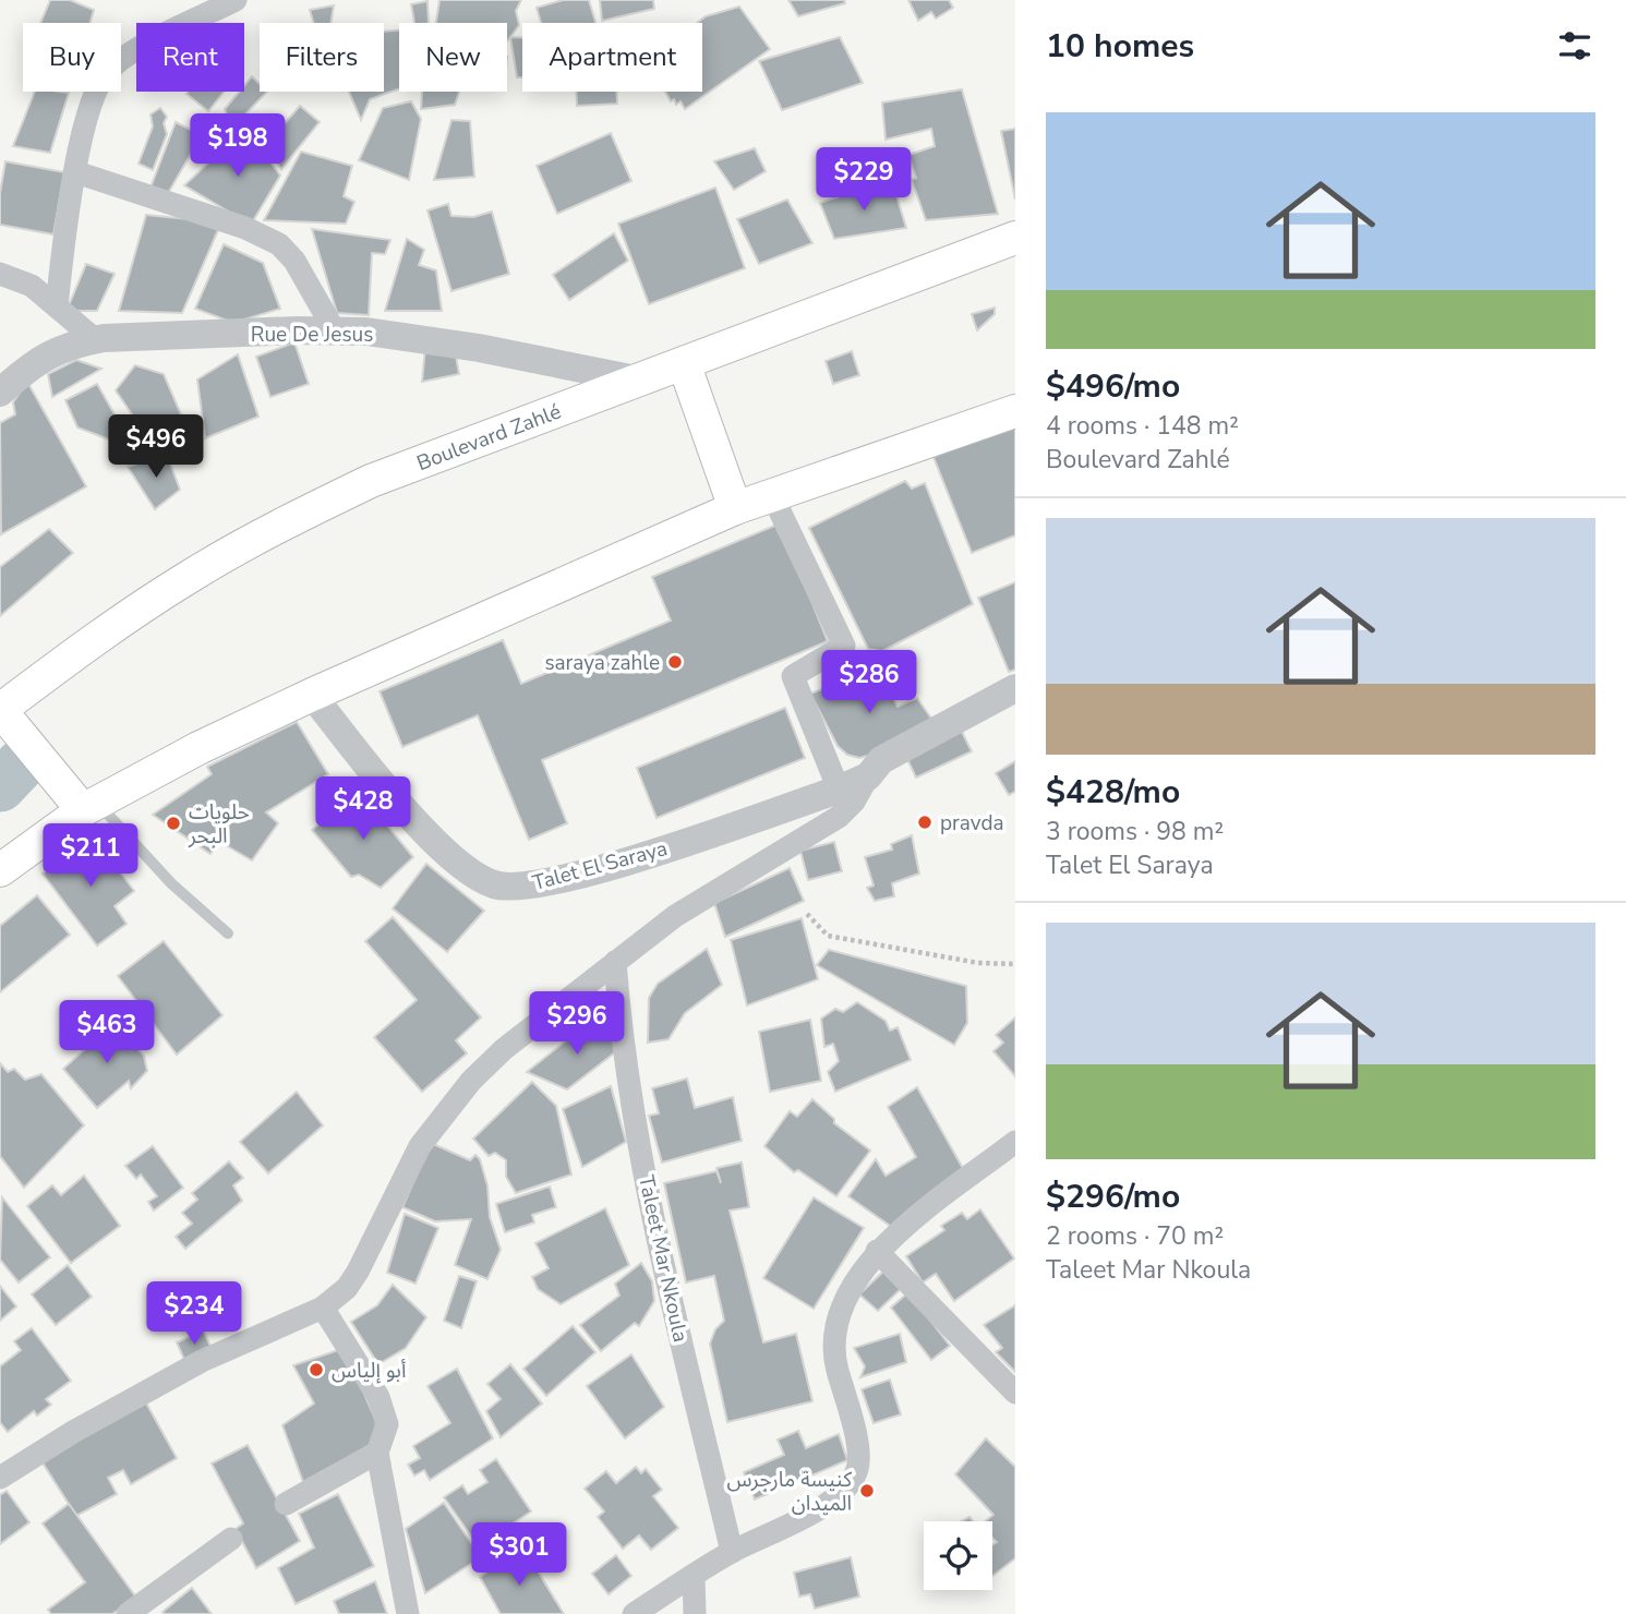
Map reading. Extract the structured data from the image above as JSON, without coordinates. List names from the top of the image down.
{
  "streets": {
    "main road": ["Boulevard Zahlé"],
    "street": ["Rue De Jesus", "Talet El Saraya", "Taleet Mar Nkoula"]
  },
  "crossings": [
    ["Rue De Jesus", "Boulevard Zahlé"]
  ],
  "places": [
    "saraya zahle",
    "pravda",
    "حلويات البحر",
    "أبو إلياس",
    "كنيسة مارجرس الميدان"
  ],
  "page": {
    "heading": "10 homes",
    "chip": [
      "Buy",
      "Rent",
      "Filters",
      "New",
      "Apartment"
    ],
    "list": [
      {
        "name": "$496/mo",
        "note": "4 rooms · 148 m² · Boulevard Zahlé"
      },
      {
        "name": "$428/mo",
        "note": "3 rooms · 98 m² · Talet El Saraya"
      },
      {
        "name": "$296/mo",
        "note": "2 rooms · 70 m² · Taleet Mar Nkoula"
      }
    ],
    "price": [
      "$198",
      "$229",
      "$496",
      "$286",
      "$428",
      "$211",
      "$296",
      "$463",
      "$234",
      "$301"
    ]
  }
}
